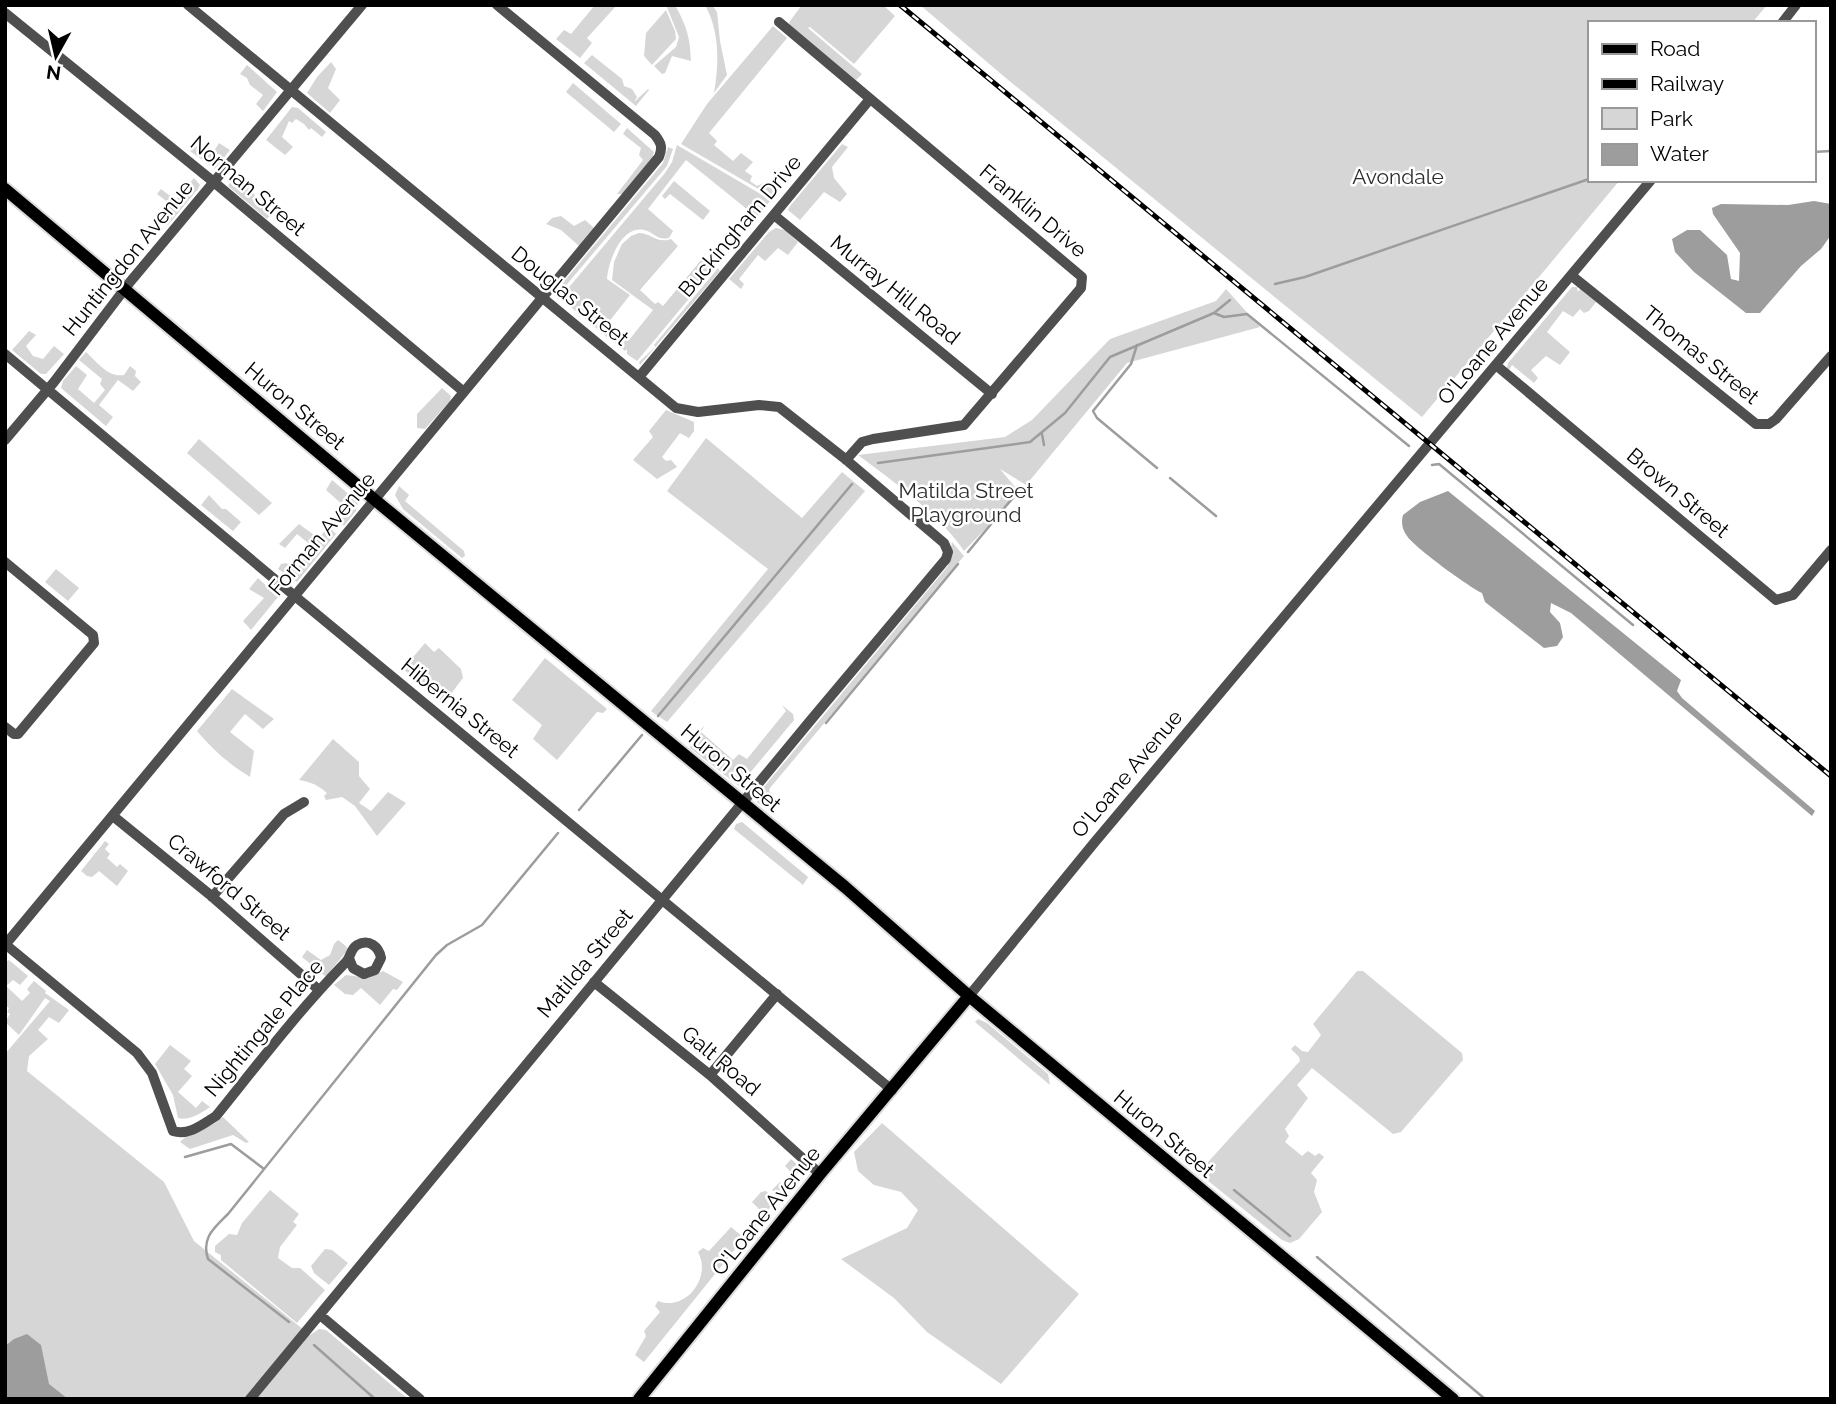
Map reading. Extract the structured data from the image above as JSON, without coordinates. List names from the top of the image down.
{
  "streets": {
    "main road": ["O'Loane Avenue", "Huron Street"],
    "street": [
      "Norman Street",
      "Franklin Drive",
      "Buckingham Drive",
      "Huntingdon Avenue",
      "Murray Hill Road",
      "Douglas Street",
      "Thomas Street",
      "Brown Street",
      "Forman Avenue",
      "Hibernia Street",
      "Crawford Street",
      "Matilda Street",
      "Nightingale Place",
      "Galt Road"
    ]
  },
  "crossings": [
    ["Norman Street", "Huntingdon Avenue"],
    ["Norman Street", "Forman Avenue"],
    ["Franklin Drive", "Buckingham Drive"],
    ["Franklin Drive", "Murray Hill Road"],
    ["Franklin Drive", "Douglas Street"],
    ["Buckingham Drive", "Murray Hill Road"],
    ["Buckingham Drive", "Douglas Street"],
    ["Huntingdon Avenue", "Douglas Street"],
    ["Huntingdon Avenue", "Huron Street"],
    ["Huntingdon Avenue", "Hibernia Street"],
    ["Douglas Street", "Forman Avenue"],
    ["Douglas Street", "Matilda Street"],
    ["O'Loane Avenue", "Thomas Street"],
    ["O'Loane Avenue", "Huron Street"],
    ["O'Loane Avenue", "Brown Street"],
    ["O'Loane Avenue", "Hibernia Street"],
    ["O'Loane Avenue", "Galt Road"],
    ["Huron Street", "Forman Avenue"],
    ["Huron Street", "Matilda Street"],
    ["Forman Avenue", "Hibernia Street"],
    ["Forman Avenue", "Crawford Street"],
    ["Forman Avenue", "Nightingale Place"],
    ["Hibernia Street", "Matilda Street"],
    ["Crawford Street", "Nightingale Place"],
    ["Matilda Street", "Galt Road"]
  ],
  "parks": ["Avondale", "Matilda Street Playground"],
  "legend": [
    "Road",
    "Railway",
    "Park",
    "Water"
  ],
  "north": "bottom"
}
